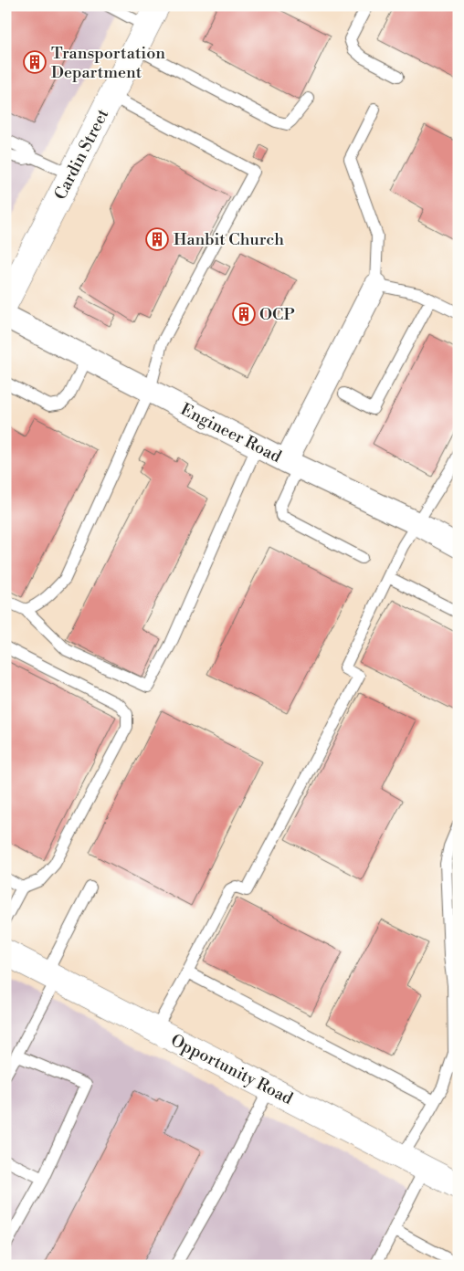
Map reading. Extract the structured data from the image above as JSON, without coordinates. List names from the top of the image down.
{
  "streets": {
    "street": ["Cardin Street", "Engineer Road", "Opportunity Road"]
  },
  "places": {
    "building": ["Transportation Department", "Hanbit Church", "OCP"]
  }
}
